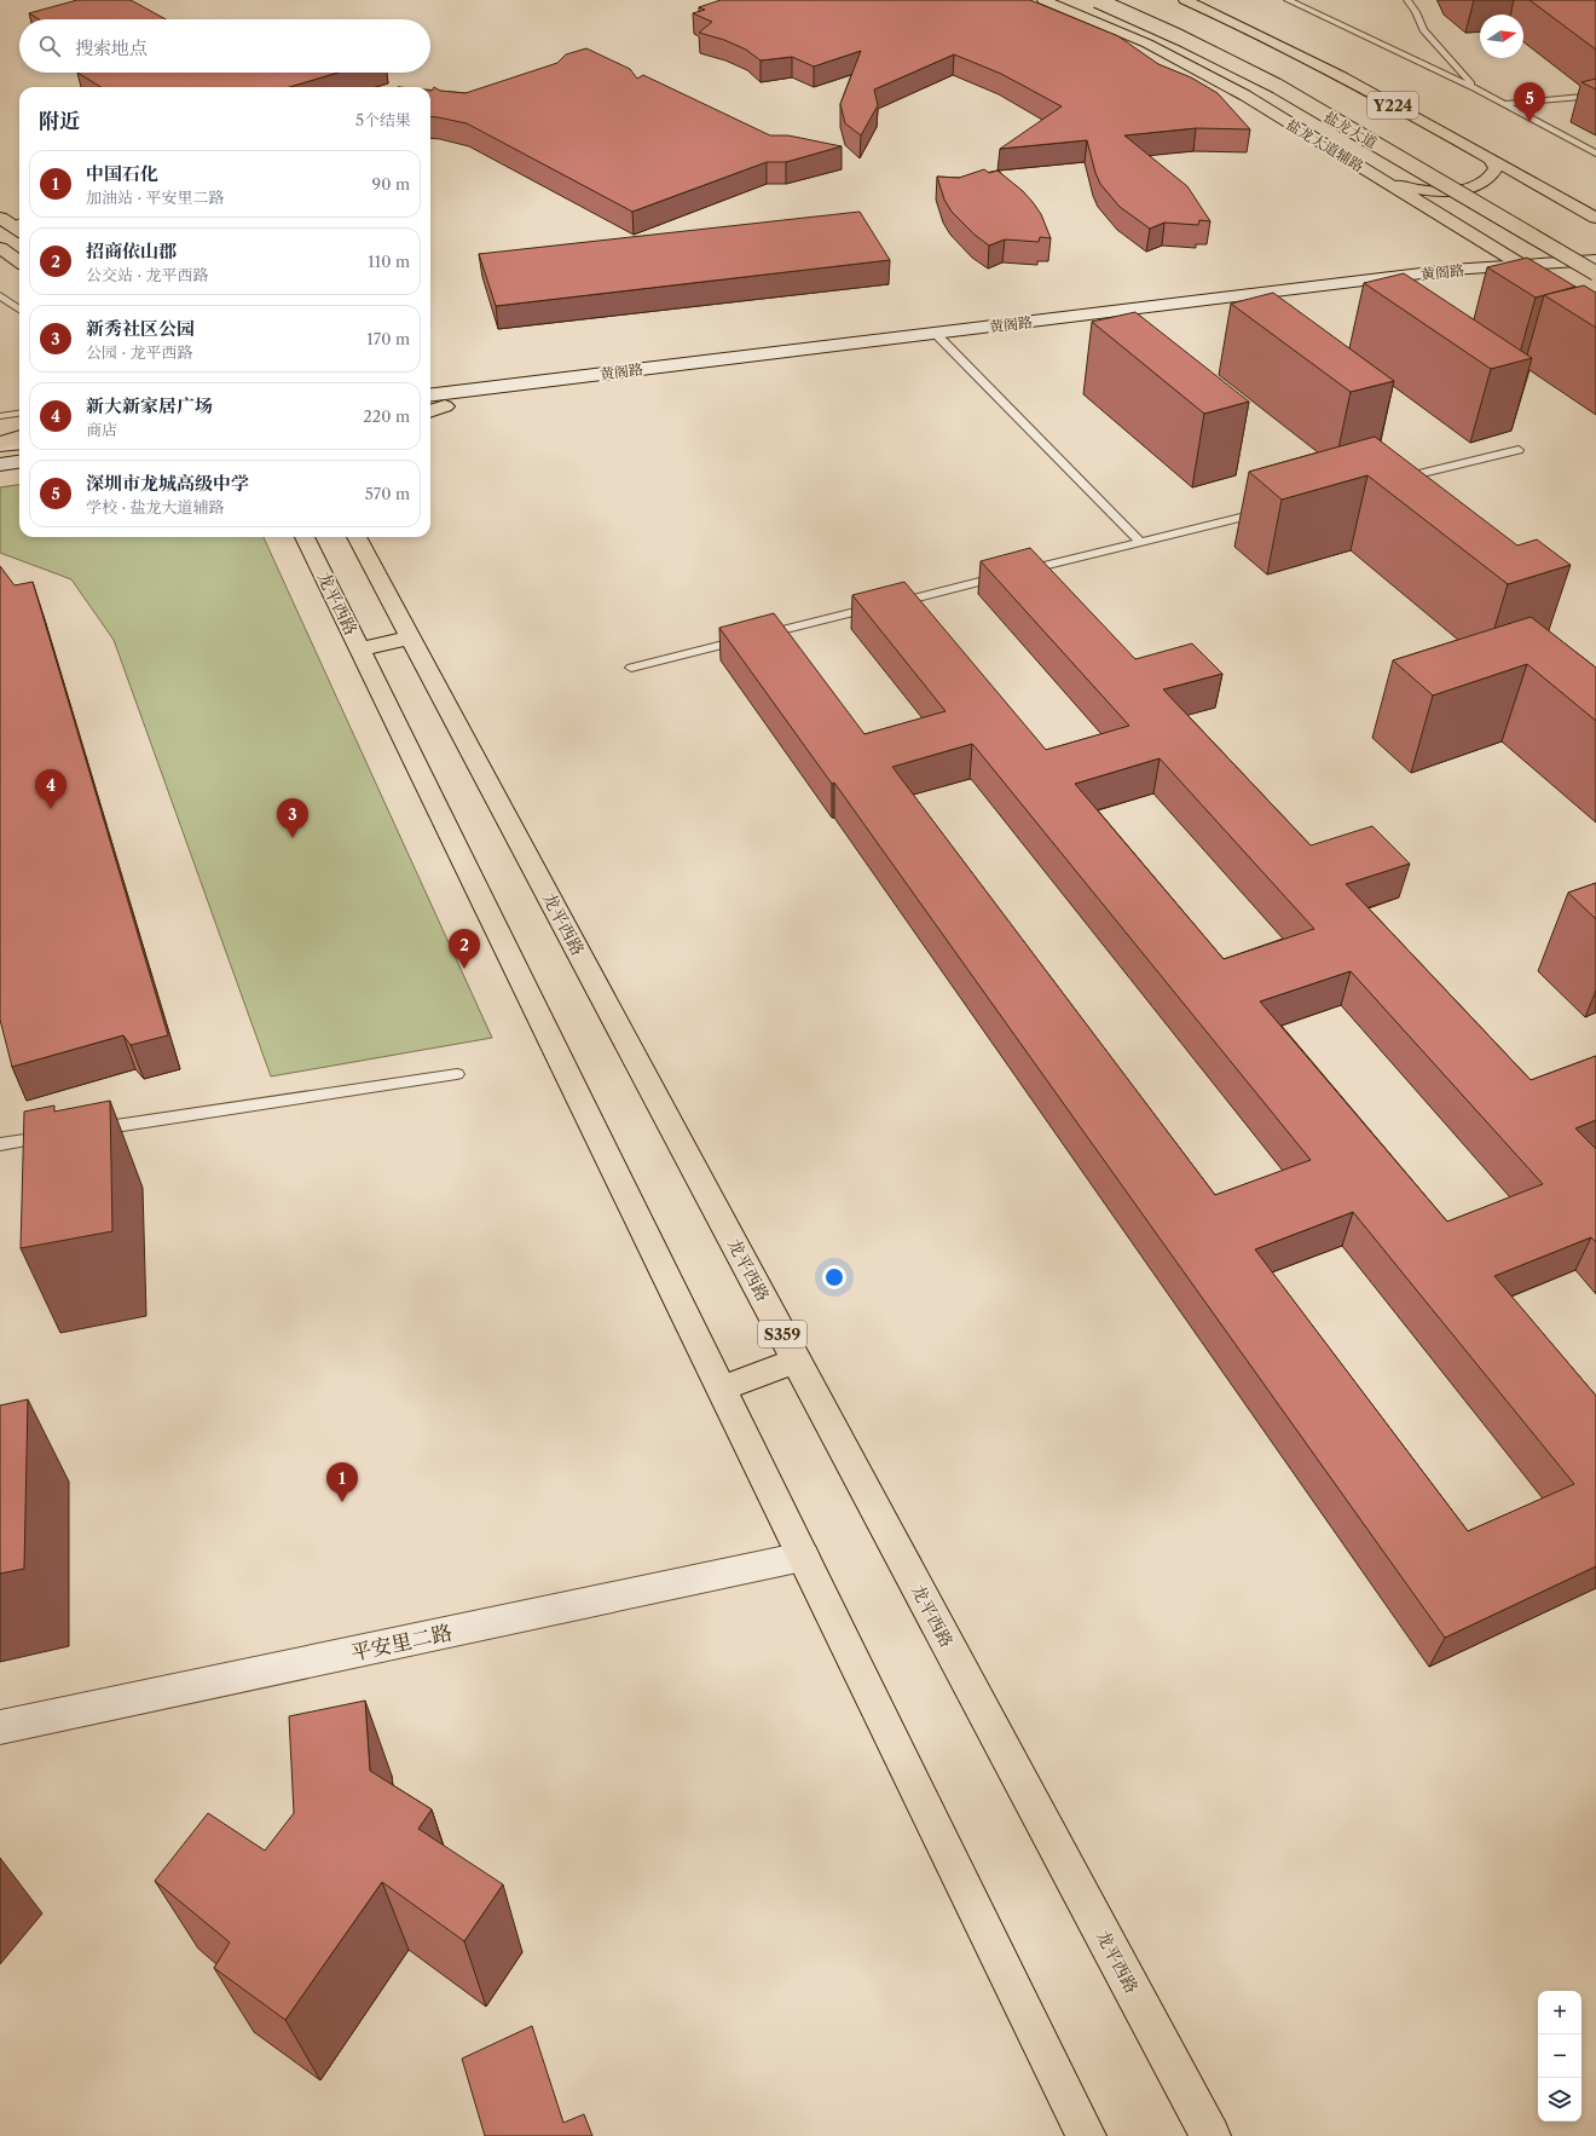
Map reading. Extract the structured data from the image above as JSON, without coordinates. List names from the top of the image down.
{
  "streets": {
    "main road": [
      "Y224",
      "盐龙大道",
      "盐龙大道辅路",
      "黄阁路",
      "龙平西路",
      "S359",
      "平安里二路"
    ]
  },
  "crossings": [
    ["盐龙大道", "黄阁路"],
    ["盐龙大道辅路", "黄阁路"],
    ["龙平西路", "平安里二路"]
  ],
  "north": "right",
  "page": {
    "search": "搜索地点",
    "pins": [
      "5",
      "4",
      "3",
      "2",
      "1"
    ],
    "heading": ["附近", "5个结果"],
    "list": [
      {
        "mark": "1",
        "name": "中国石化",
        "note": "加油站 · 平安里二路",
        "value": "90 m"
      },
      {
        "mark": "2",
        "name": "招商依山郡",
        "note": "公交站 · 龙平西路",
        "value": "110 m"
      },
      {
        "mark": "3",
        "name": "新秀社区公园",
        "note": "公园 · 龙平西路",
        "value": "170 m"
      },
      {
        "mark": "4",
        "name": "新大新家居广场",
        "note": "商店",
        "value": "220 m"
      },
      {
        "mark": "5",
        "name": "深圳市龙城高级中学",
        "note": "学校 · 盐龙大道辅路",
        "value": "570 m"
      }
    ],
    "map_buttons": ["+", "−"]
  }
}
